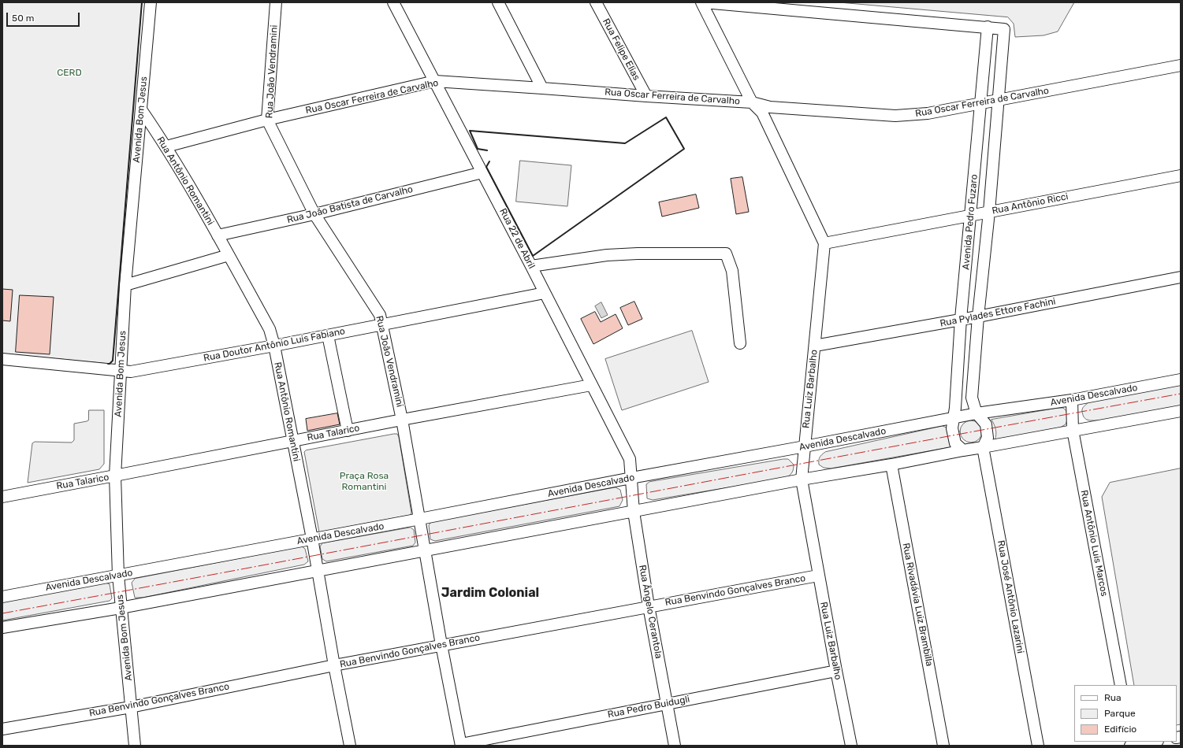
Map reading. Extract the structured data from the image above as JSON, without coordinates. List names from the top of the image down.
{
  "streets": {
    "street": [
      "Rua Felipe Elias",
      "Rua João Vendramini",
      "Rua Oscar Ferreira de Carvalho",
      "Avenida Bom Jesus",
      "Rua Antônio Romantini",
      "Rua Antônio Ricci",
      "Rua João Batista de Carvalho",
      "Avenida Pedro Fuzaro",
      "Rua 22 de Abril",
      "Rua Pylades Ettore Fachini",
      "Rua Doutor Antônio Luis Fabiano",
      "Rua Luiz Barbalho",
      "Avenida Descalvado",
      "Rua Talarico",
      "Rua Antônio Luis Marcos",
      "Rua Benvindo Gonçalves Branco",
      "Rua José Antônio Lazarini",
      "Rua Rivadávia Luiz Brambilla",
      "Rua Ângelo Cerantola",
      "Rua Pedro Buidugli"
    ]
  },
  "crossings": [
    ["Rua Felipe Elias", "Rua Oscar Ferreira de Carvalho"],
    ["Rua João Vendramini", "Rua Oscar Ferreira de Carvalho"],
    ["Rua João Vendramini", "Rua João Batista de Carvalho"],
    ["Rua João Vendramini", "Rua Doutor Antônio Luis Fabiano"],
    ["Rua João Vendramini", "Avenida Descalvado"],
    ["Rua João Vendramini", "Rua Talarico"],
    ["Rua João Vendramini", "Rua Benvindo Gonçalves Branco"],
    ["Rua João Vendramini", "Rua Pedro Buidugli"],
    ["Rua Oscar Ferreira de Carvalho", "Rua Antônio Romantini"],
    ["Rua Oscar Ferreira de Carvalho", "Avenida Pedro Fuzaro"],
    ["Rua Oscar Ferreira de Carvalho", "Rua 22 de Abril"],
    ["Avenida Bom Jesus", "Rua Antônio Romantini"],
    ["Avenida Bom Jesus", "Rua Doutor Antônio Luis Fabiano"],
    ["Avenida Bom Jesus", "Avenida Descalvado"],
    ["Avenida Bom Jesus", "Rua Talarico"],
    ["Avenida Bom Jesus", "Rua Benvindo Gonçalves Branco"],
    ["Rua Antônio Romantini", "Rua João Batista de Carvalho"],
    ["Rua Antônio Romantini", "Rua Doutor Antônio Luis Fabiano"],
    ["Rua Antônio Romantini", "Avenida Descalvado"],
    ["Rua Antônio Romantini", "Rua Talarico"],
    ["Rua Antônio Romantini", "Rua Benvindo Gonçalves Branco"],
    ["Rua Antônio Ricci", "Avenida Pedro Fuzaro"],
    ["Rua Antônio Ricci", "Rua Luiz Barbalho"],
    ["Rua João Batista de Carvalho", "Rua 22 de Abril"],
    ["Avenida Pedro Fuzaro", "Rua Pylades Ettore Fachini"],
    ["Avenida Pedro Fuzaro", "Avenida Descalvado"],
    ["Avenida Pedro Fuzaro", "Rua José Antônio Lazarini"],
    ["Rua 22 de Abril", "Rua Doutor Antônio Luis Fabiano"],
    ["Rua 22 de Abril", "Avenida Descalvado"],
    ["Rua 22 de Abril", "Rua Talarico"],
    ["Rua 22 de Abril", "Rua Ângelo Cerantola"],
    ["Rua Pylades Ettore Fachini", "Rua Luiz Barbalho"],
    ["Rua Luiz Barbalho", "Avenida Descalvado"],
    ["Rua Luiz Barbalho", "Rua Benvindo Gonçalves Branco"],
    ["Rua Luiz Barbalho", "Rua Pedro Buidugli"],
    ["Avenida Descalvado", "Rua Antônio Luis Marcos"],
    ["Avenida Descalvado", "Rua José Antônio Lazarini"],
    ["Avenida Descalvado", "Rua Ângelo Cerantola"],
    ["Rua Benvindo Gonçalves Branco", "Rua Ângelo Cerantola"],
    ["Rua Ângelo Cerantola", "Rua Pedro Buidugli"]
  ],
  "districts": ["Jardim Colonial"],
  "parks": ["CERD", "Praça Rosa Romantini"],
  "legend": ["Rua", "Parque", "Edifício"],
  "scale_bar": "50 m"
}
